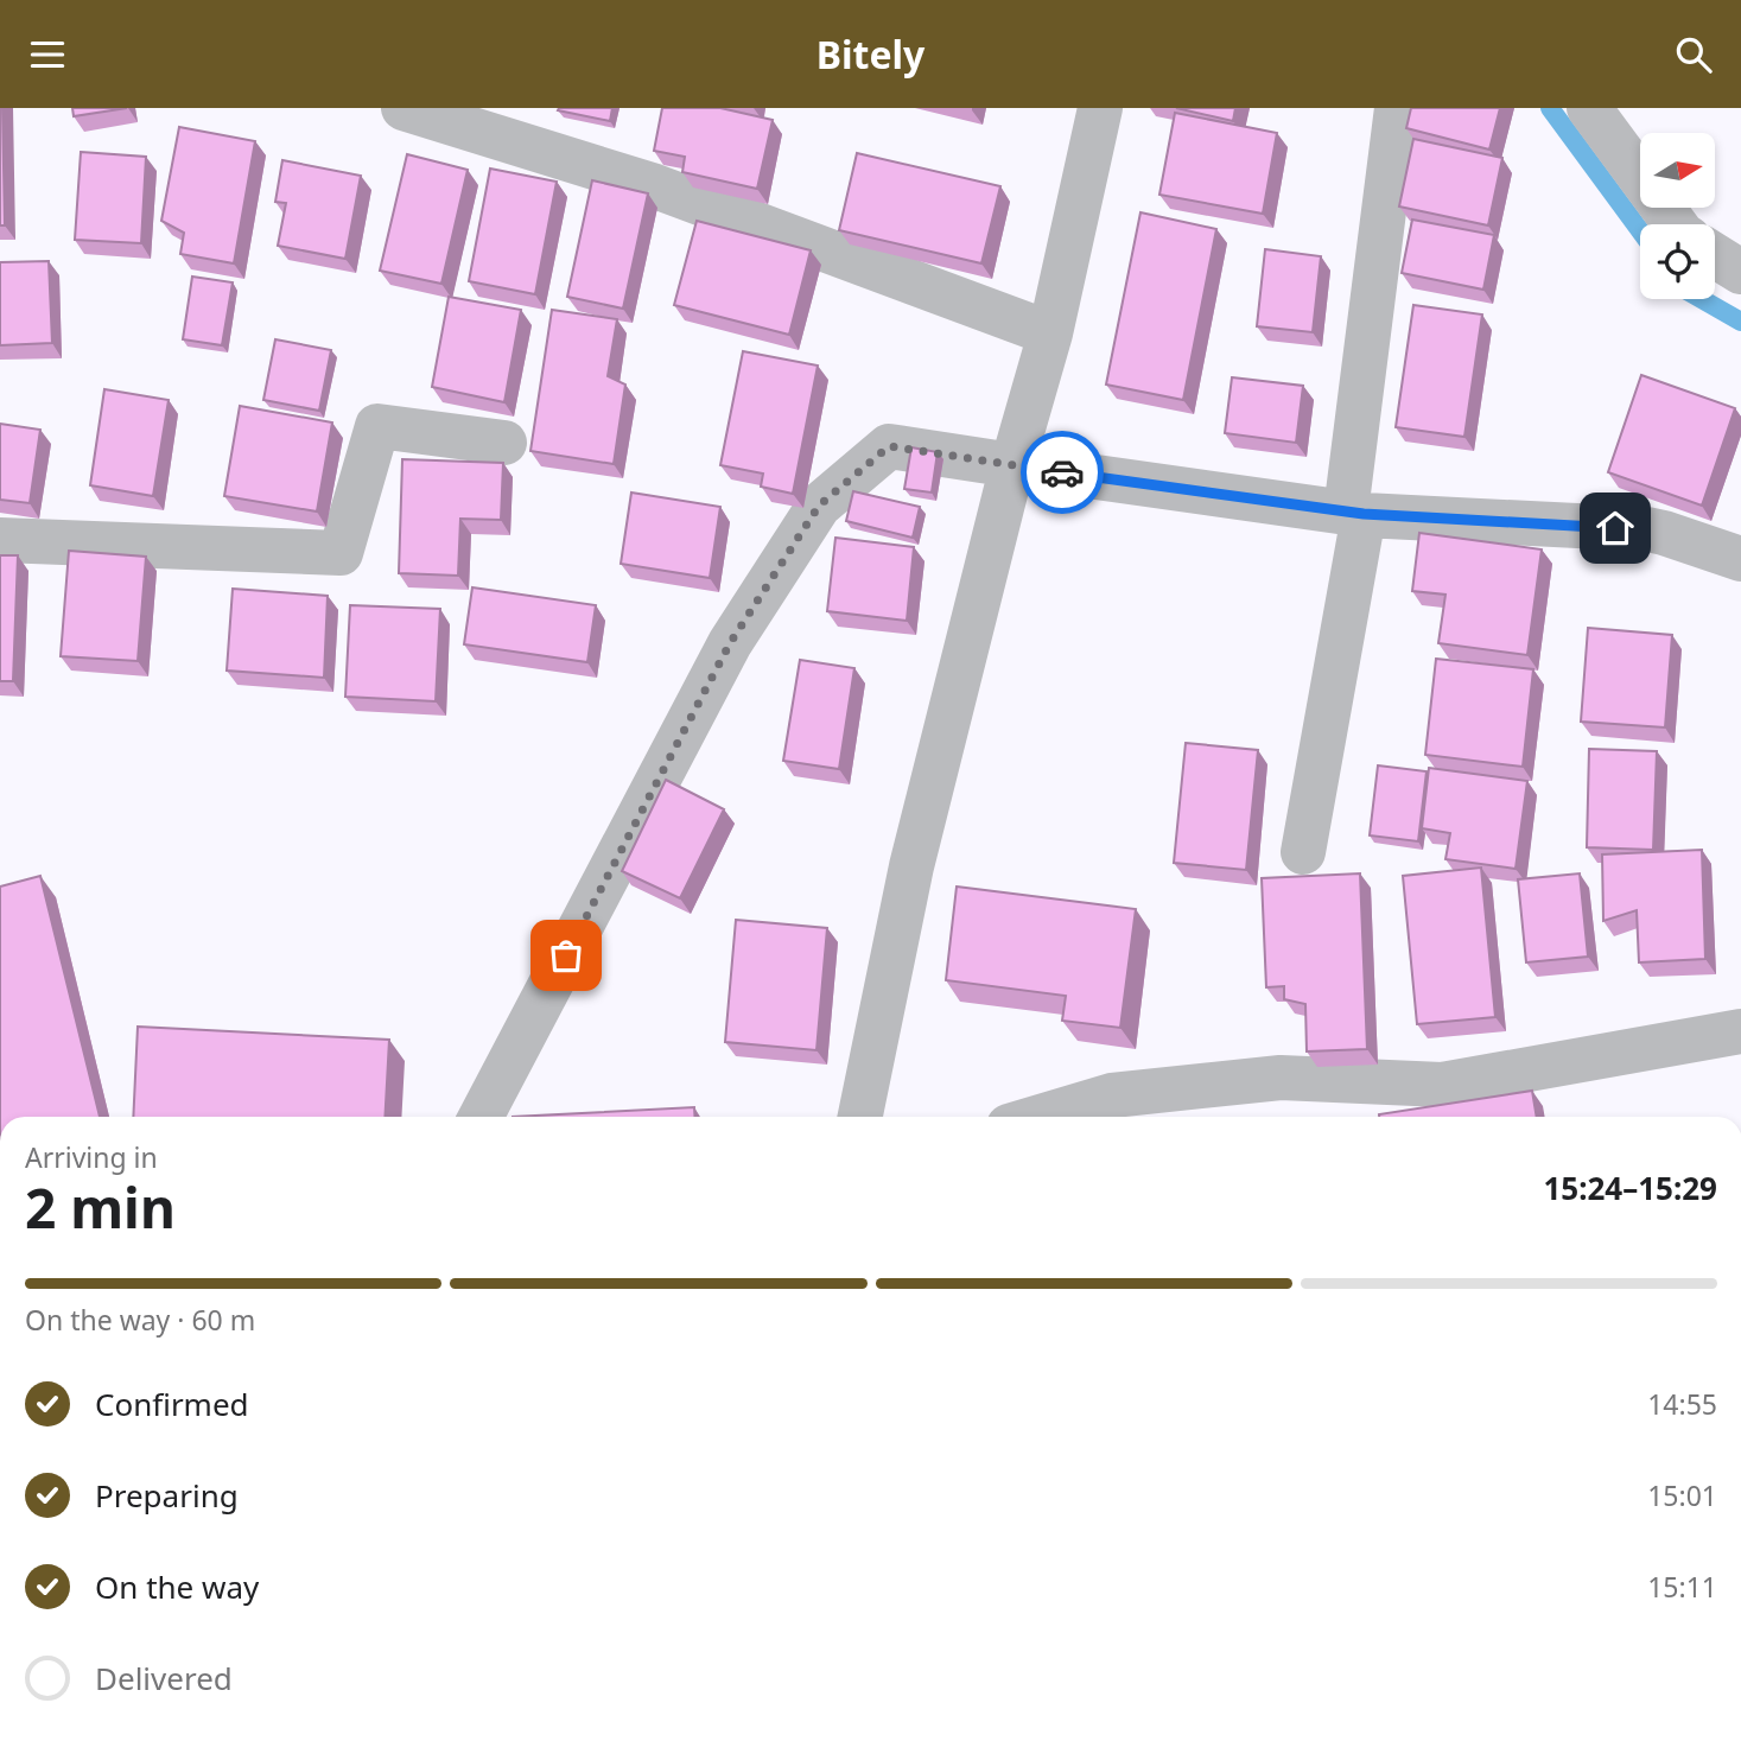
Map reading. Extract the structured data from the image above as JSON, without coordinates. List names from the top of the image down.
{
  "north": "right",
  "page": {
    "header": "Bitely",
    "heading": ["2 min", "Arriving in", "15:24–15:29"],
    "bar": "On the way · 60 m",
    "list": [
      ["Confirmed", "14:55"],
      ["Preparing", "15:01"],
      ["On the way", "15:11"],
      "Delivered"
    ]
  }
}
